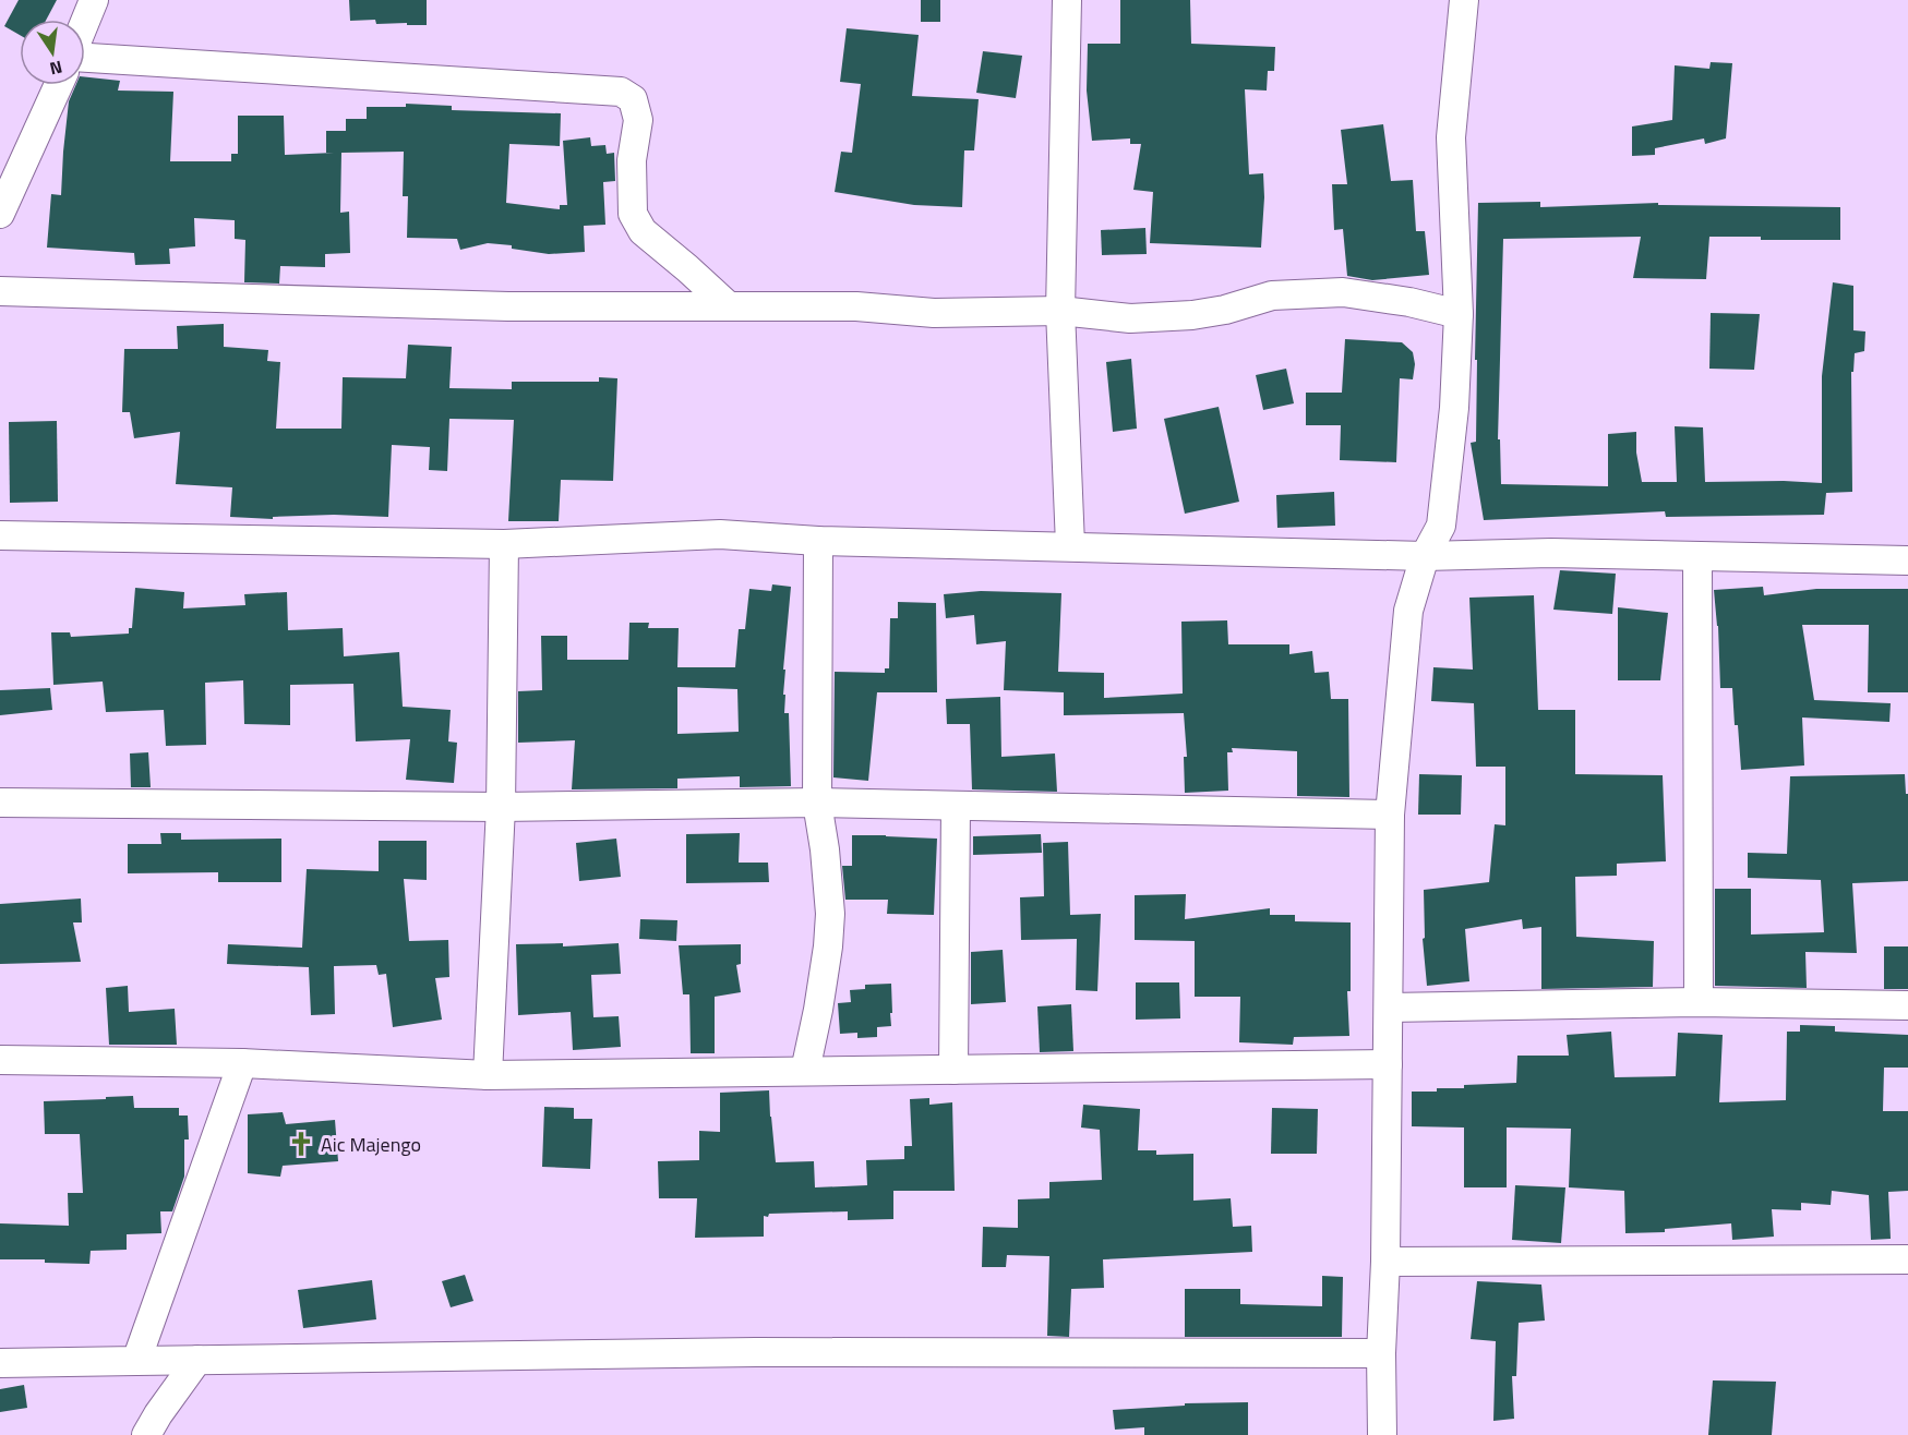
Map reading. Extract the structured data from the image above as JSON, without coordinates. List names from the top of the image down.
{
  "places": {
    "church": ["Aic Majengo"]
  },
  "north": "bottom"
}
